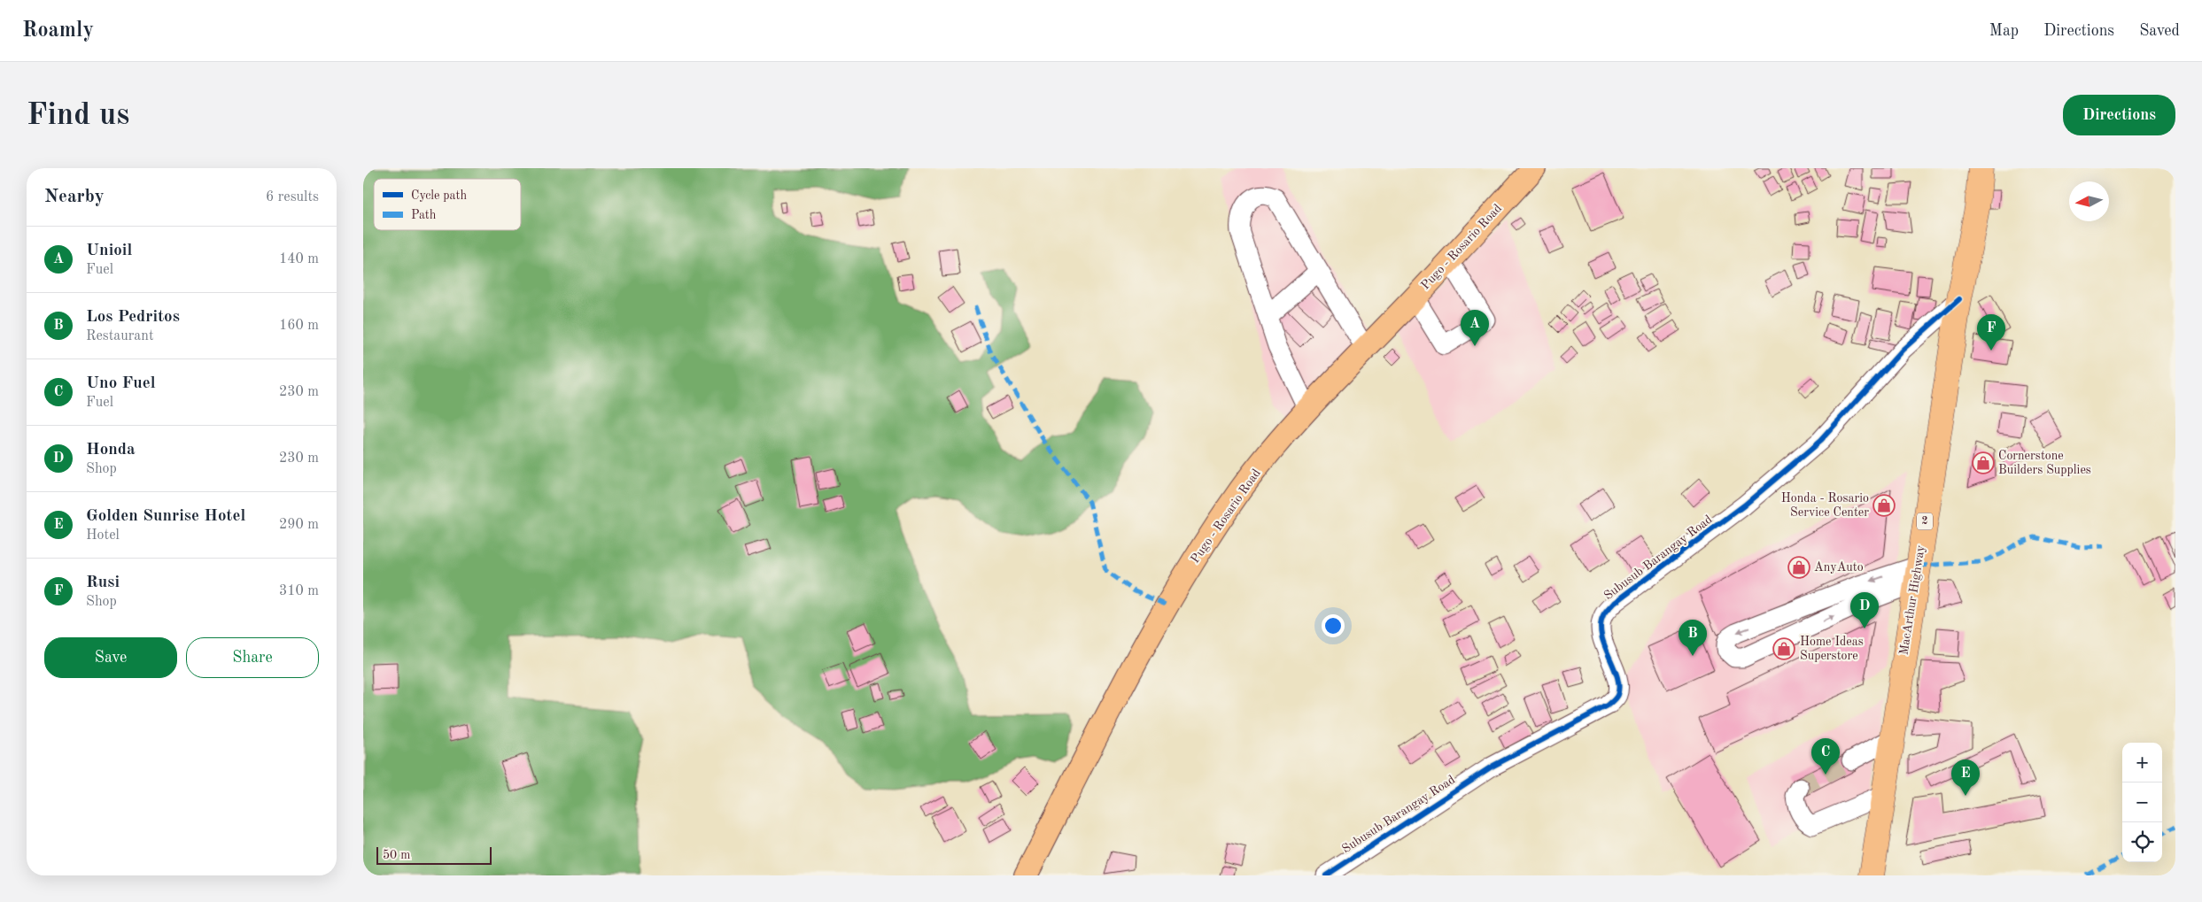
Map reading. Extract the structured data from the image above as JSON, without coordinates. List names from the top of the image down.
{
  "streets": {
    "highway": ["2", "MacArthur Highway"],
    "main road": ["Pugo - Rosario Road"],
    "street": ["Subusub Barangay Road"]
  },
  "crossings": [
    ["Subusub Barangay Road", "MacArthur Highway"]
  ],
  "places": {
    "shop": [
      "Cornerstone Builders Supplies",
      "Honda - Rosario Service Center",
      "AnyAuto",
      "Home Ideas Superstore"
    ]
  },
  "legend": ["Cycle path", "Path"],
  "scale_bar": "50 m",
  "north": "left",
  "page": {
    "header": "Roamly",
    "nav": ["Map", "Directions", "Saved"],
    "buttons": [
      "Directions",
      ["Save", "Share"]
    ],
    "title": "Find us",
    "heading": ["Nearby", "6 results"],
    "list": [
      {
        "mark": "A",
        "name": "Unioil",
        "note": "Fuel",
        "value": "140 m"
      },
      {
        "mark": "B",
        "name": "Los Pedritos",
        "note": "Restaurant",
        "value": "160 m"
      },
      {
        "mark": "C",
        "name": "Uno Fuel",
        "note": "Fuel",
        "value": "230 m"
      },
      {
        "mark": "D",
        "name": "Honda",
        "note": "Shop",
        "value": "230 m"
      },
      {
        "mark": "E",
        "name": "Golden Sunrise Hotel",
        "note": "Hotel",
        "value": "290 m"
      },
      {
        "mark": "F",
        "name": "Rusi",
        "note": "Shop",
        "value": "310 m"
      }
    ],
    "pins": [
      "A",
      "F",
      "D",
      "B",
      "C",
      "E"
    ],
    "map_buttons": ["+", "−"],
    "scale": "50 m"
  }
}
